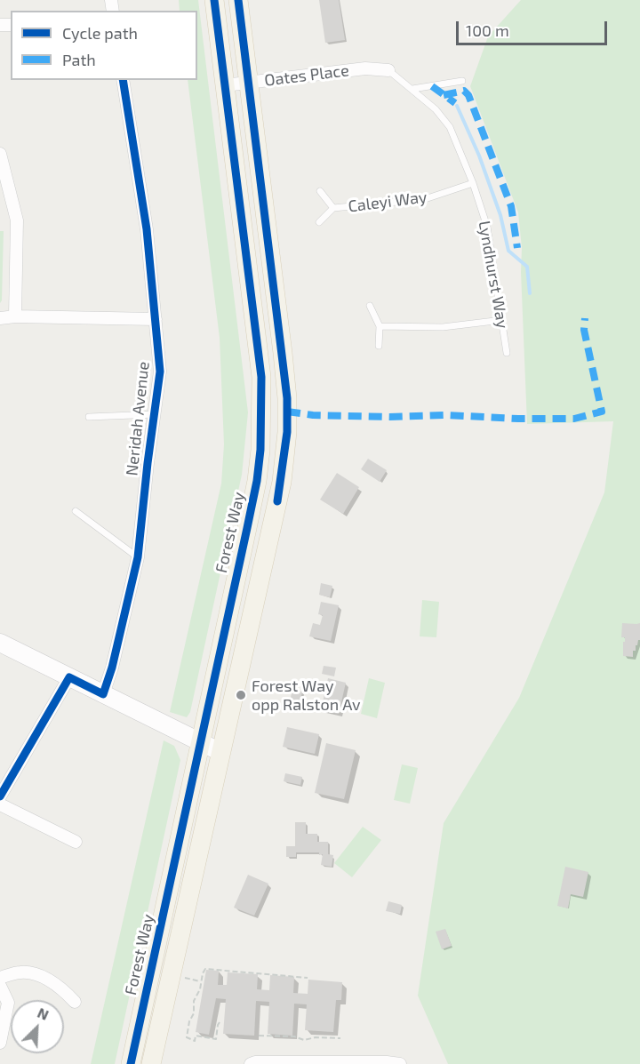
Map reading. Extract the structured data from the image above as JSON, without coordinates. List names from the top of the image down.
{
  "streets": {
    "main road": ["Forest Way"],
    "street": ["Oates Place", "Neridah Avenue"],
    "lane": ["Caleyi Way", "Lyndhurst Way"]
  },
  "crossings": [
    ["Oates Place", "Lyndhurst Way"],
    ["Oates Place", "Forest Way"],
    ["Caleyi Way", "Lyndhurst Way"]
  ],
  "places": ["Forest Way opp Ralston Av"],
  "legend": ["Cycle path", "Path"],
  "scale_bar": "100 m",
  "north": "top right"
}
